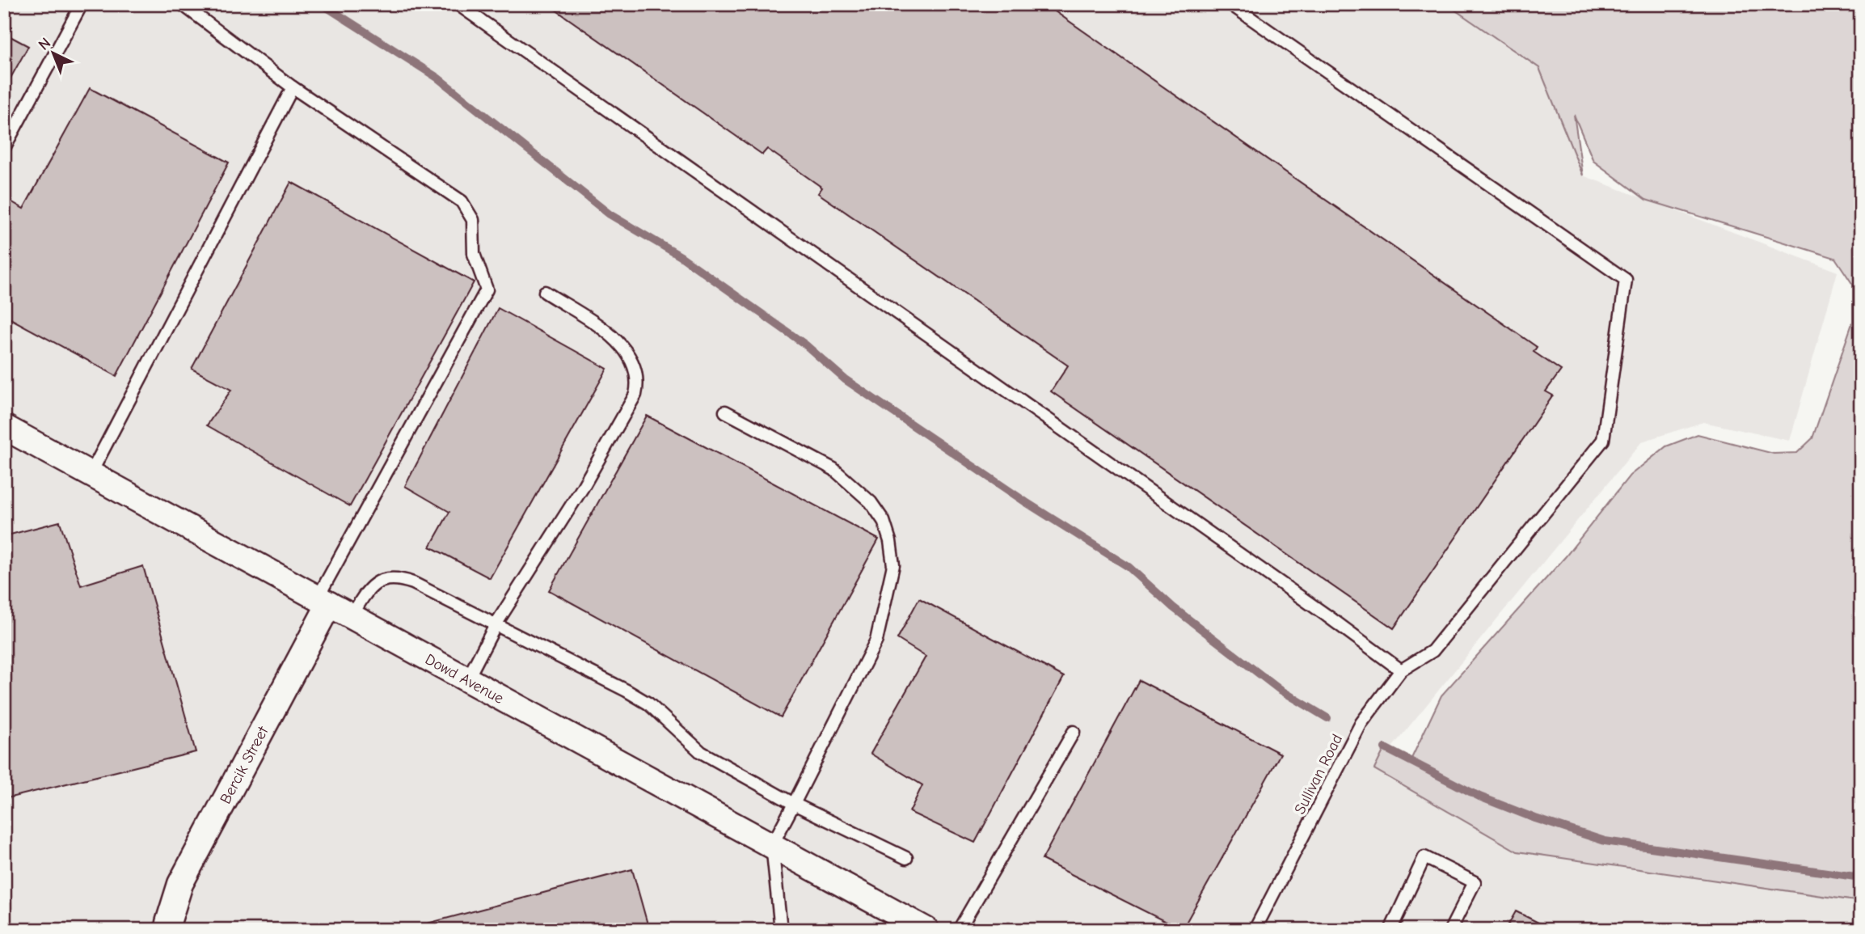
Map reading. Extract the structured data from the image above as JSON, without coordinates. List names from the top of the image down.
{
  "streets": {
    "street": ["Dowd Avenue", "Bercik Street"],
    "lane": ["Sullivan Road"]
  },
  "crossings": [
    ["Dowd Avenue", "Bercik Street"]
  ],
  "north": "top left"
}
